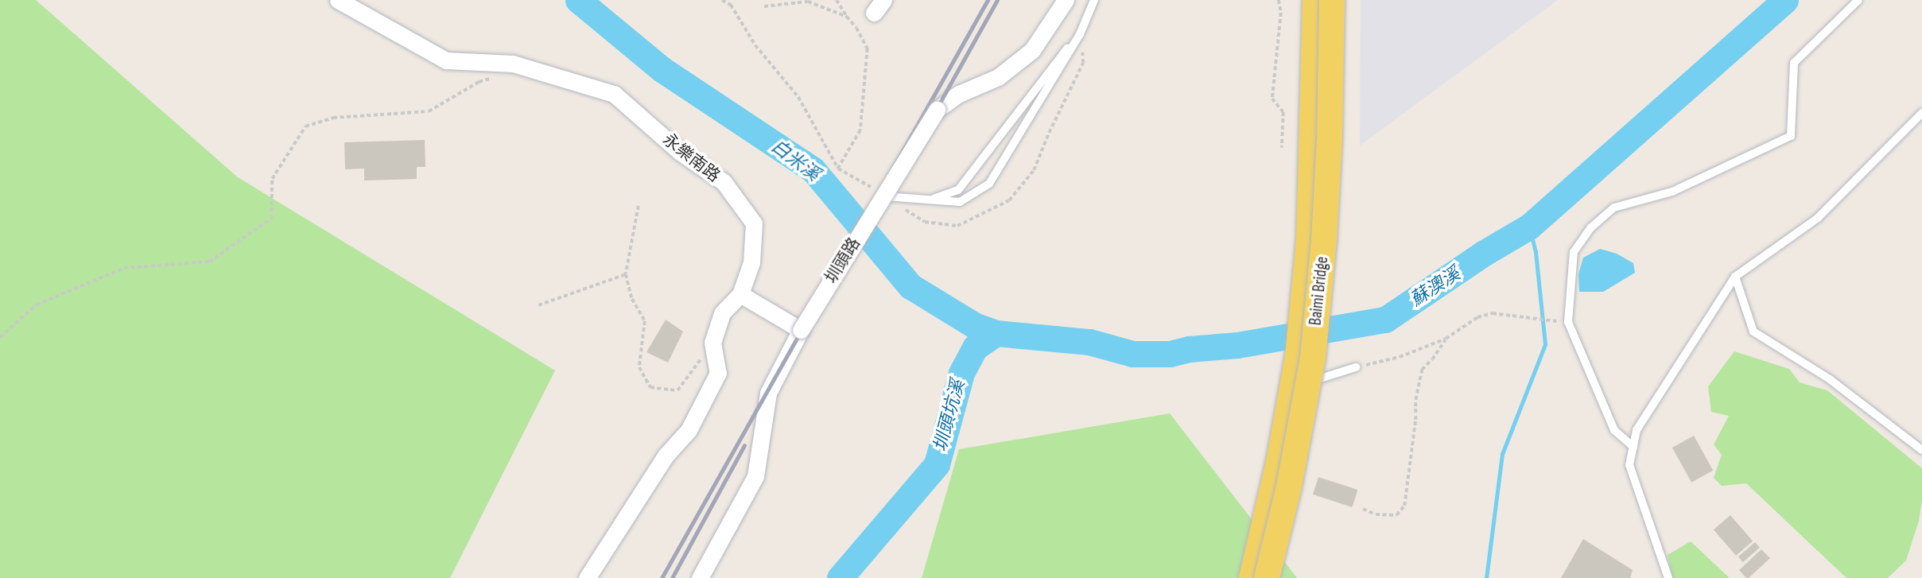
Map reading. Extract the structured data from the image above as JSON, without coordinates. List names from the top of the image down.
{
  "streets": {
    "main road": ["Baimi Bridge"],
    "street": ["永樂南路", "圳頭路"]
  },
  "water": ["白米溪", "蘇澳溪", "圳頭坑溪"]
}
